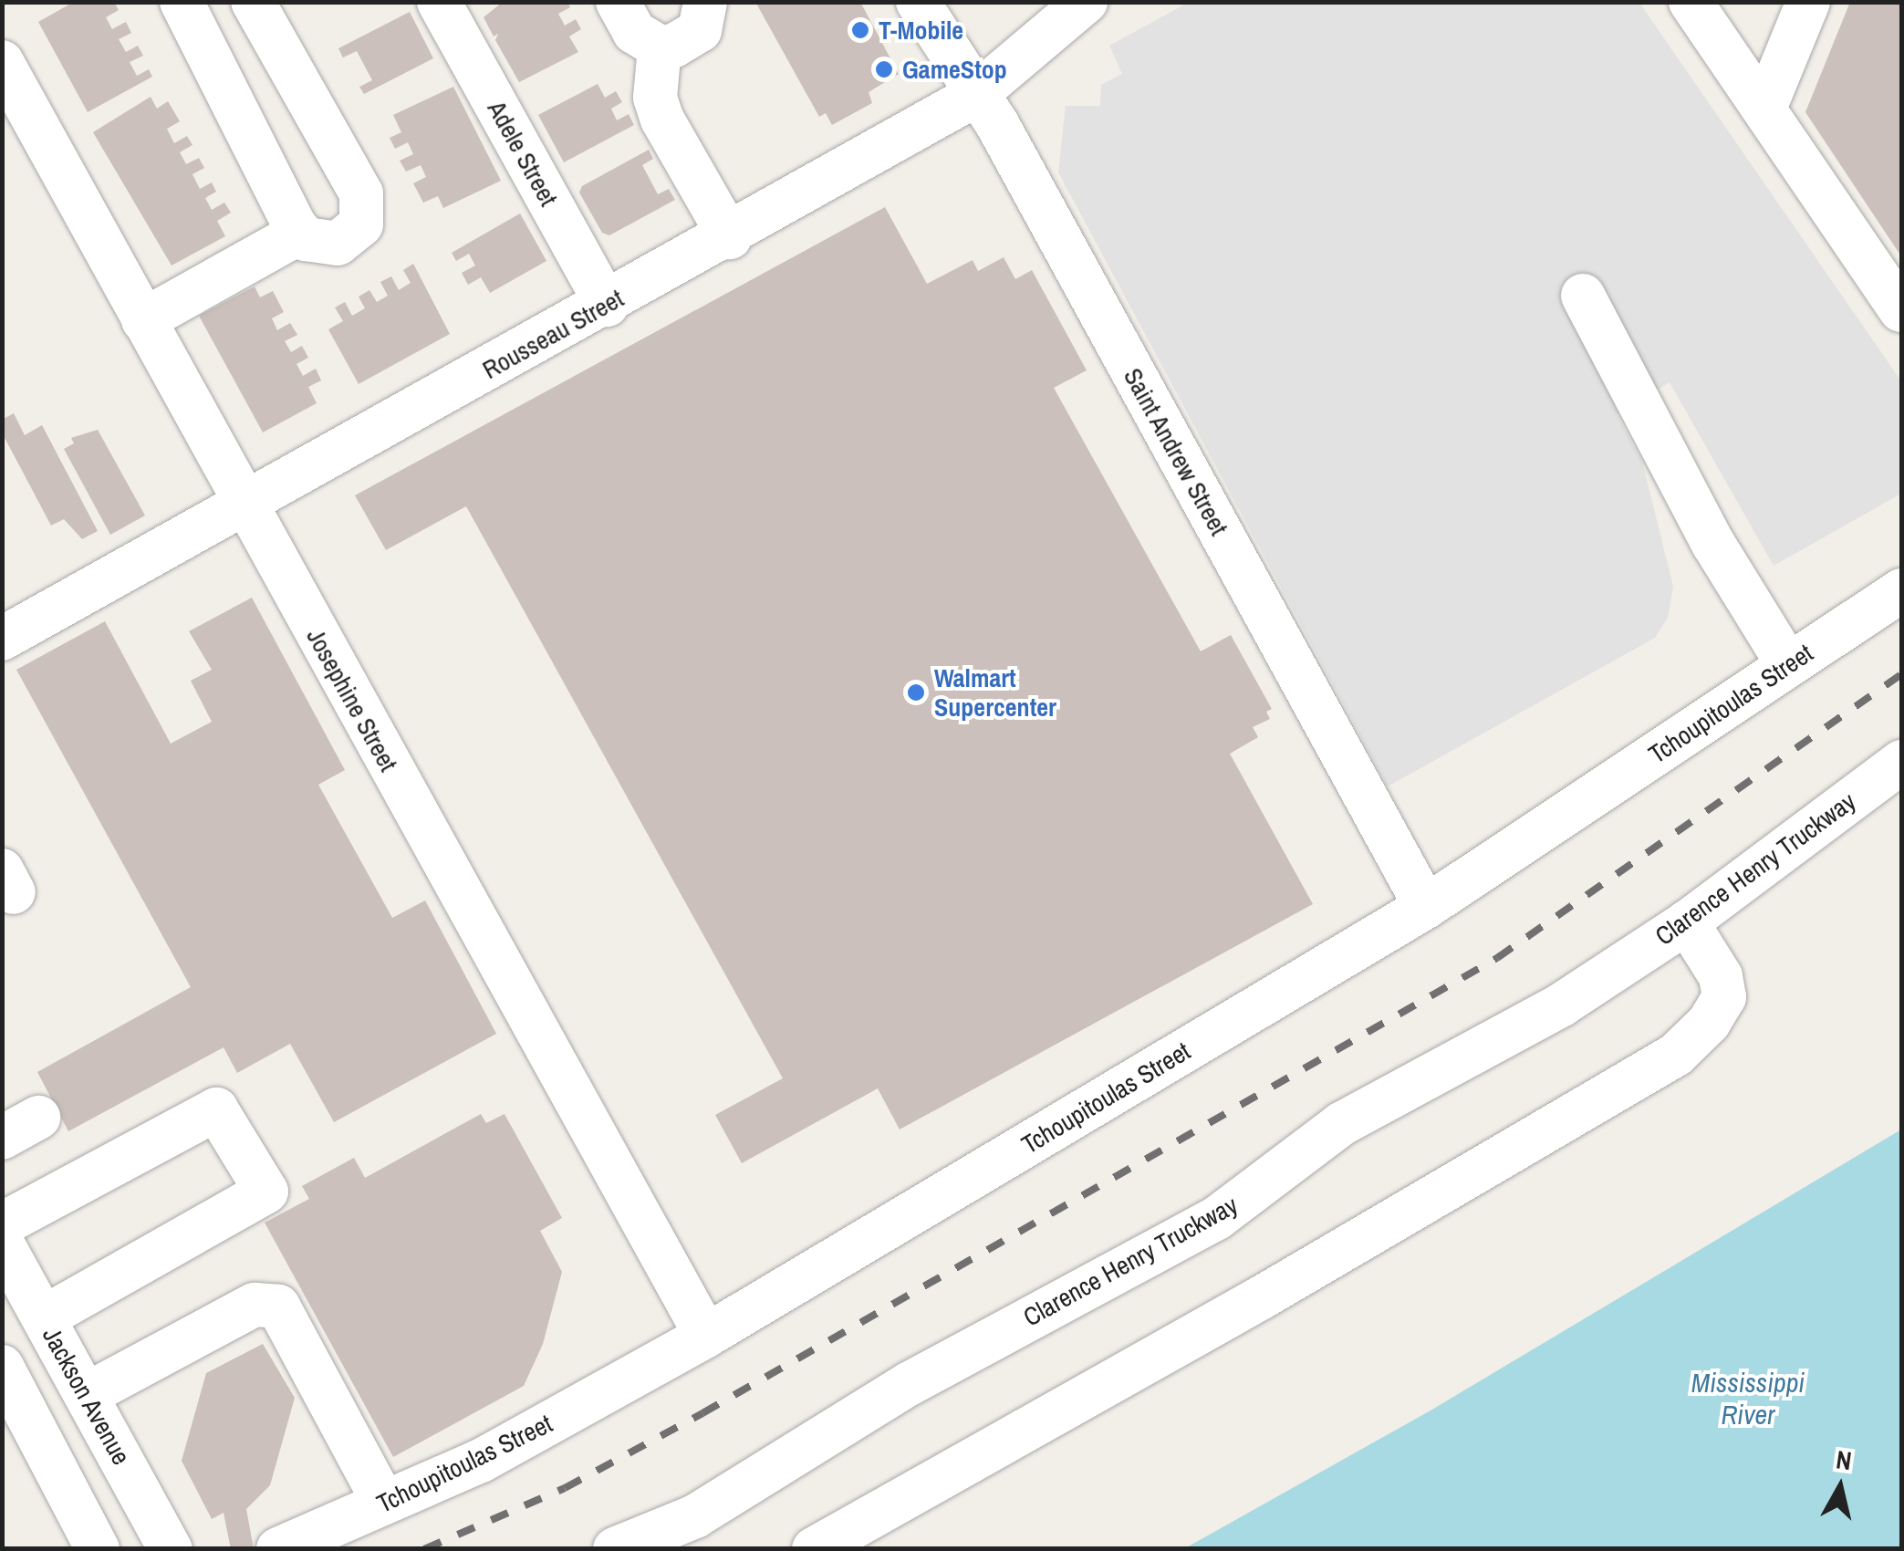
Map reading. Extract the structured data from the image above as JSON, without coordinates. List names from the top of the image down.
{
  "streets": {
    "street": [
      "Adele Street",
      "Rousseau Street",
      "Saint Andrew Street",
      "Josephine Street",
      "Tchoupitoulas Street",
      "Clarence Henry Truckway",
      "Jackson Avenue"
    ]
  },
  "crossings": [
    ["Adele Street", "Rousseau Street"],
    ["Rousseau Street", "Saint Andrew Street"],
    ["Rousseau Street", "Josephine Street"],
    ["Saint Andrew Street", "Tchoupitoulas Street"],
    ["Josephine Street", "Tchoupitoulas Street"]
  ],
  "water": ["Mississippi River"],
  "places": ["T-Mobile", "GameStop", "Walmart Supercenter"],
  "north": "top"
}
